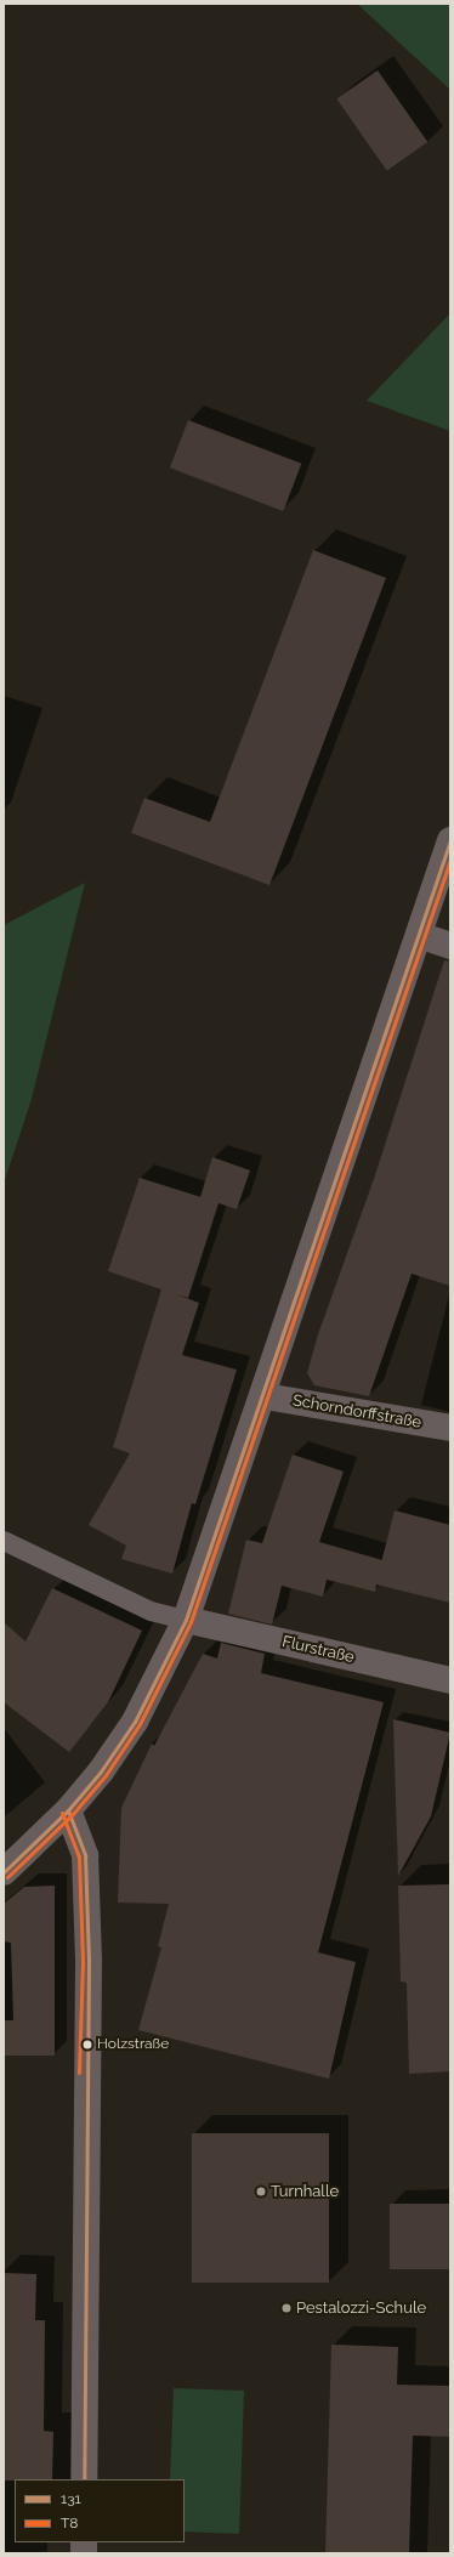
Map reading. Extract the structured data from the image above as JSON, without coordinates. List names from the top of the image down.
{
  "streets": {
    "street": ["Schorndorffstraße", "Flurstraße"]
  },
  "places": ["Holzstraße", "Turnhalle", "Pestalozzi-Schule"],
  "lines": ["transit line 131", "transit line T8"],
  "legend": ["131", "T8"]
}
